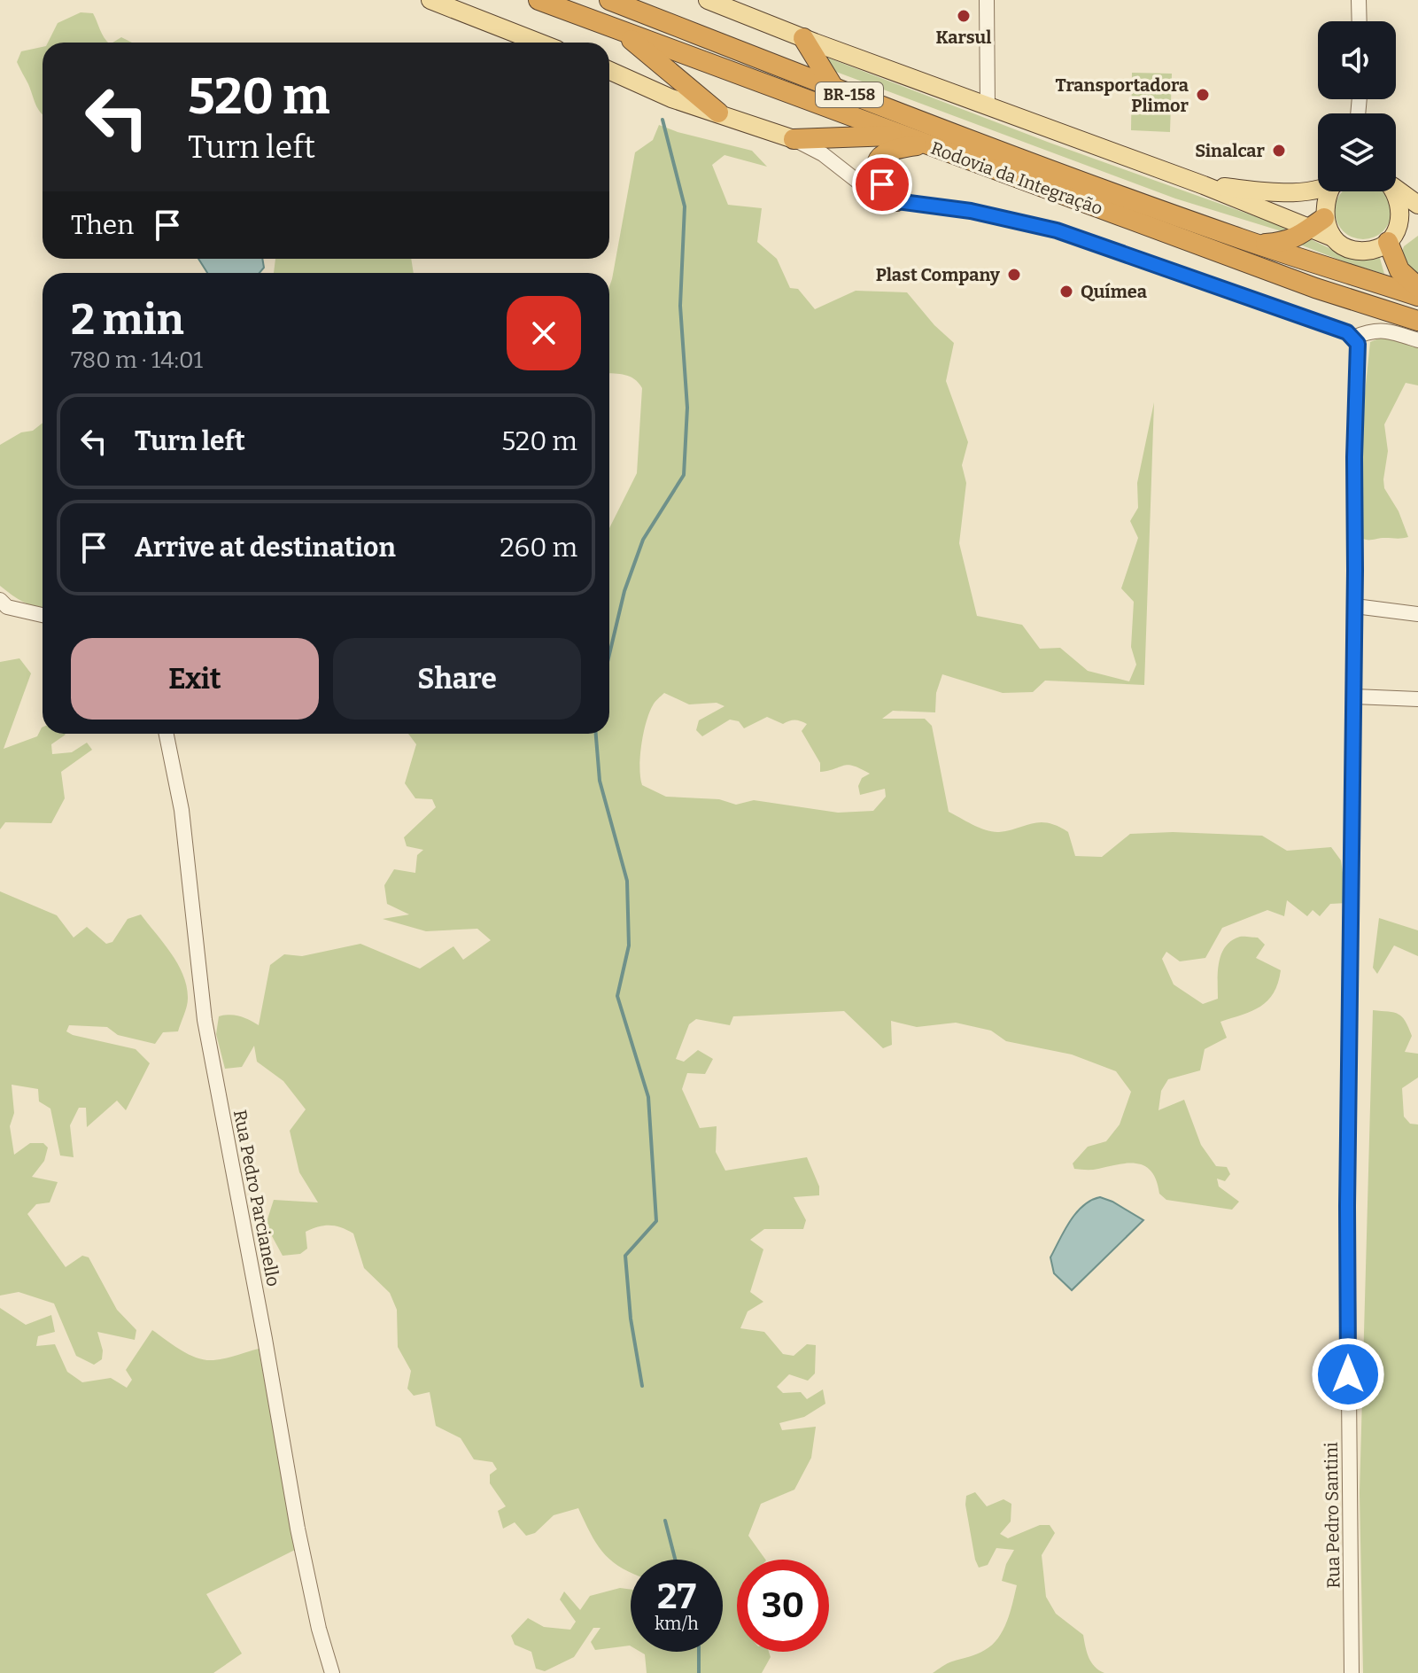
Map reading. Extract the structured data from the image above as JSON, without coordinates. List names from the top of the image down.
{
  "streets": {
    "highway": ["BR-158", "Rodovia da Integração"],
    "street": ["Rua Pedro Parcianello", "Rua Pedro Santini"]
  },
  "crossings": [
    ["BR-158", "Rodovia da Integração"],
    ["BR-158", "Rua Pedro Santini"]
  ],
  "places": [
    "Karsul",
    "Transportadora Plimor",
    "Sinalcar",
    "Plast Company",
    "Químea"
  ],
  "page": {
    "turn": ["520 m", "Turn left"],
    "then": "Then",
    "heading": ["2 min", "780 m · 14:01"],
    "list": [
      {
        "name": "Turn left",
        "value": "520 m"
      },
      {
        "name": "Arrive at destination",
        "value": "260 m"
      }
    ],
    "buttons": ["Exit", "Share"],
    "speed": "27 km/h",
    "limit": "30"
  }
}
